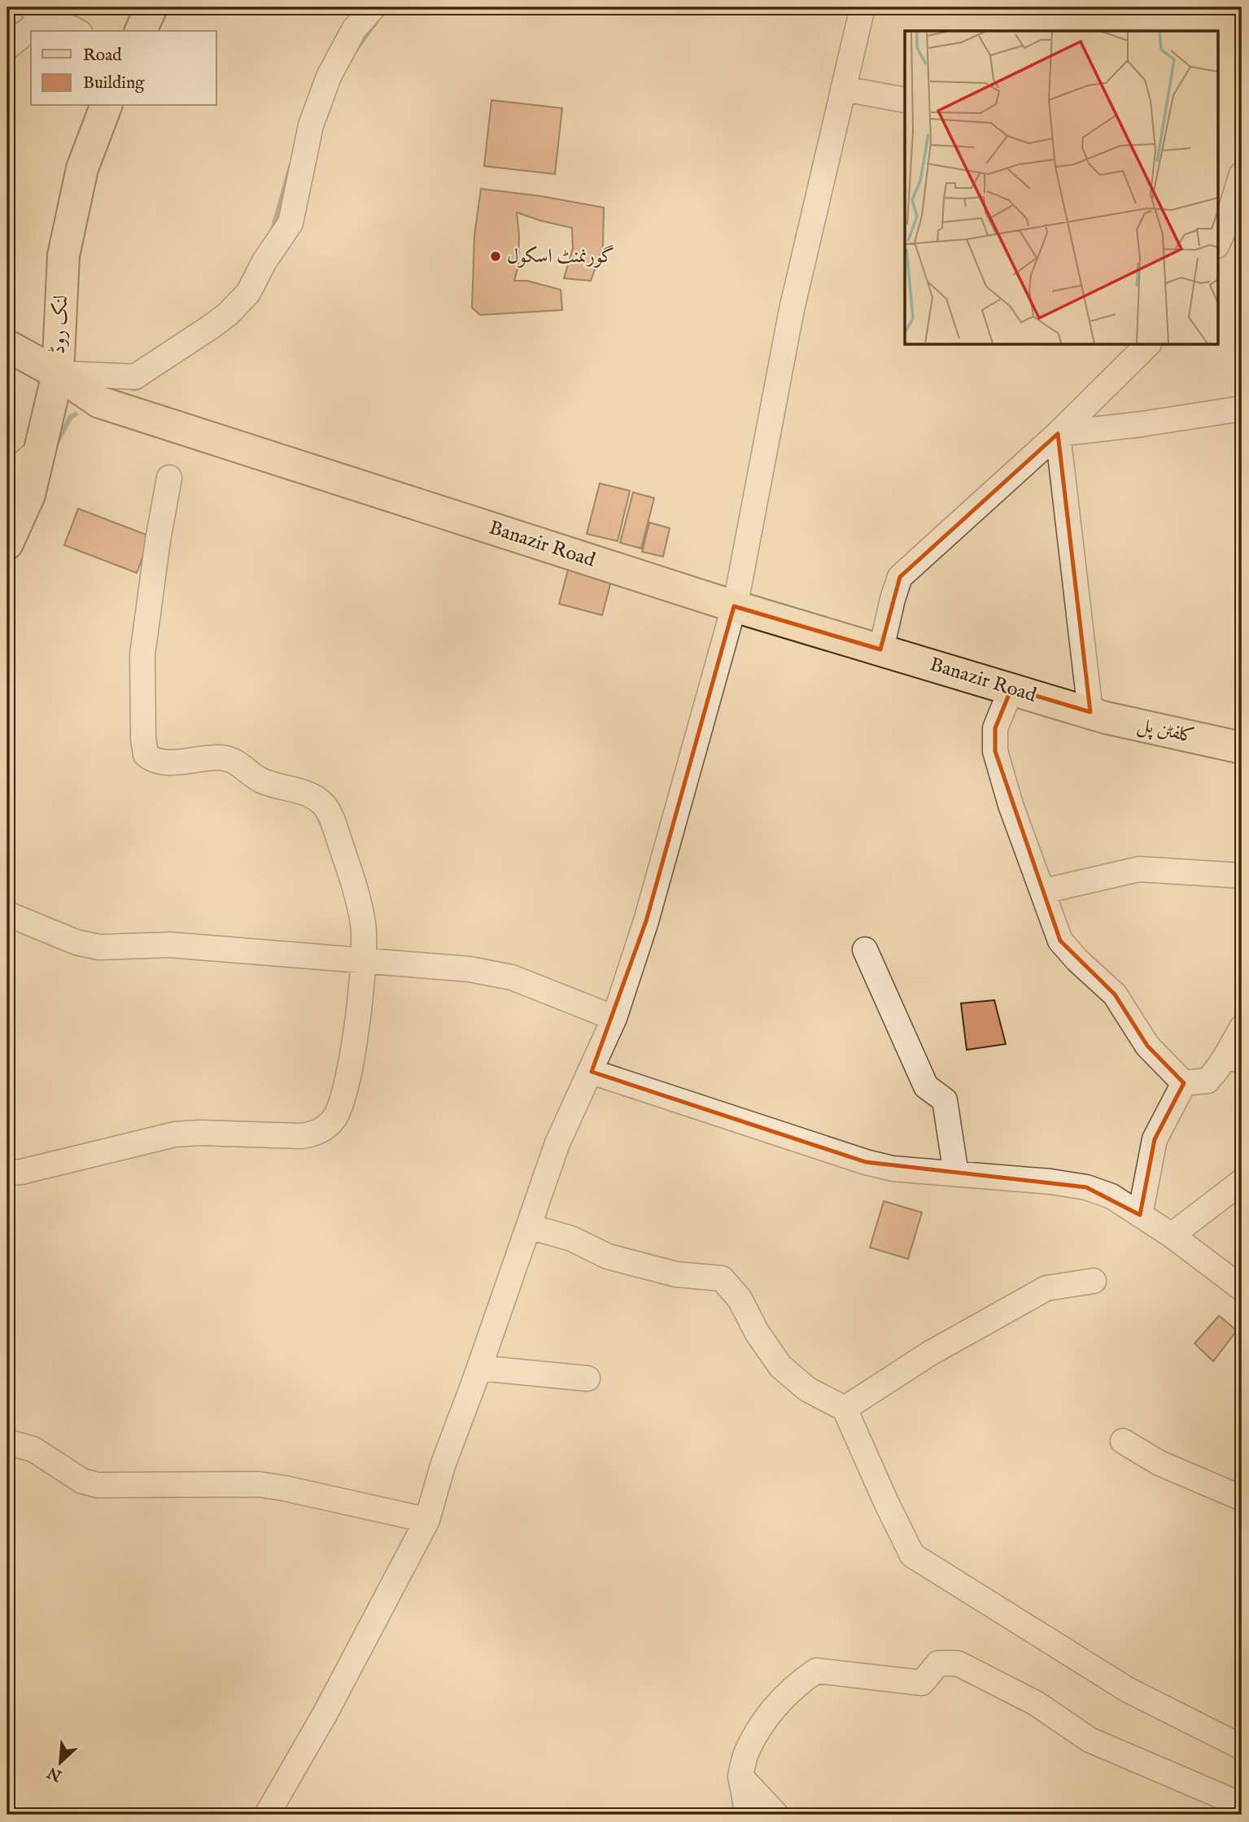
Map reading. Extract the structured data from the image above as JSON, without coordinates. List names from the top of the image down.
{
  "streets": {
    "main road": ["لنک روڈ", "Banazir Road", "کلفٹن پل"]
  },
  "crossings": [
    ["لنک روڈ", "Banazir Road"],
    ["Banazir Road", "کلفٹن پل"]
  ],
  "places": ["گورنمنٹ اسکول"],
  "legend": ["Road", "Building"],
  "north": "bottom left"
}
